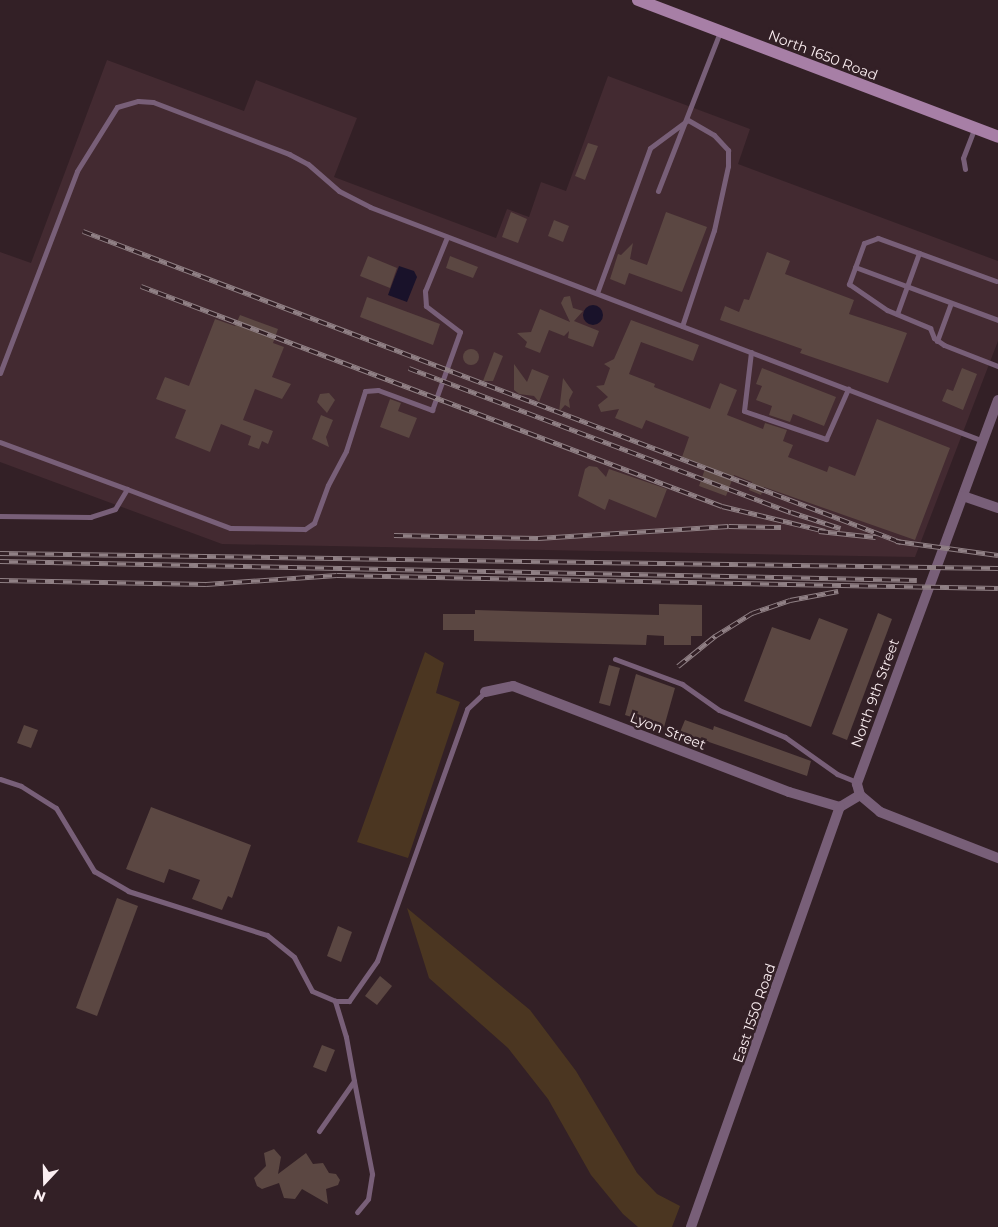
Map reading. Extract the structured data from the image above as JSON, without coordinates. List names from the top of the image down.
{
  "streets": {
    "street": [
      "North 1650 Road",
      "North 9th Street",
      "Lyon Street",
      "East 1550 Road"
    ]
  },
  "crossings": [
    ["Lyon Street", "East 1550 Road"]
  ],
  "north": "bottom"
}
